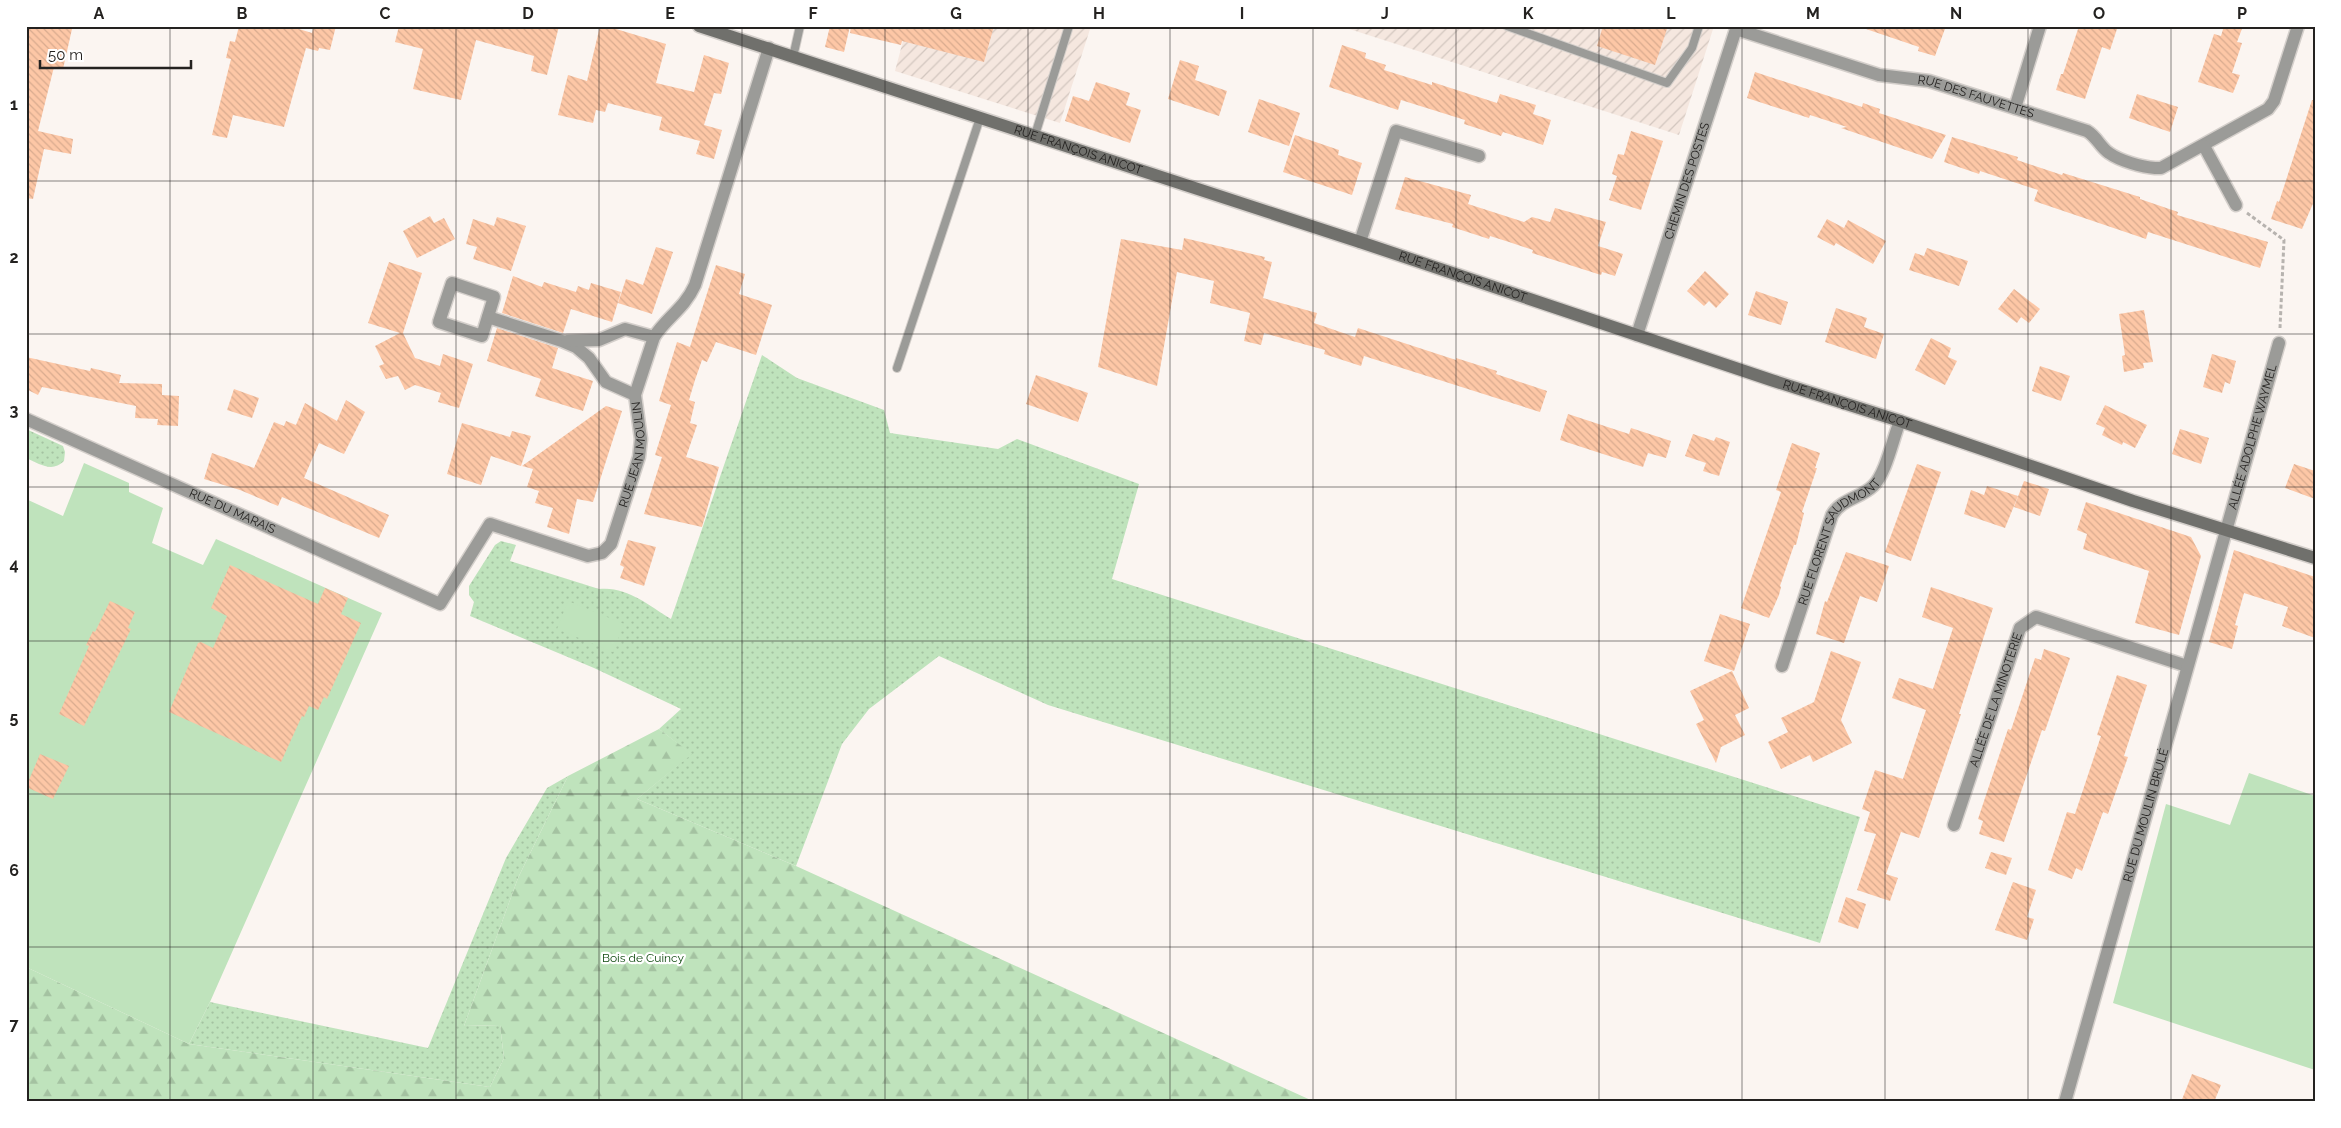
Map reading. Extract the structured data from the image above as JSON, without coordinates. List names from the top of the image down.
{
  "streets": {
    "street": [
      "RUE DES FAUVETTES",
      "RUE FRANÇOIS ANICOT",
      "CHEMIN DES POSTES",
      "ALLÉE ADOLPHE WAYMEL",
      "RUE JEAN MOULIN",
      "RUE DU MARAIS",
      "RUE FLORENT SAUDMONT",
      "ALLÉE DE LA MINOTERIE",
      "RUE DU MOULIN BRULÉ"
    ]
  },
  "crossings": [
    ["RUE DES FAUVETTES", "CHEMIN DES POSTES"],
    ["RUE FRANÇOIS ANICOT", "CHEMIN DES POSTES"],
    ["RUE FRANÇOIS ANICOT", "ALLÉE ADOLPHE WAYMEL"],
    ["RUE FRANÇOIS ANICOT", "RUE JEAN MOULIN"],
    ["RUE FRANÇOIS ANICOT", "RUE FLORENT SAUDMONT"],
    ["RUE FRANÇOIS ANICOT", "RUE DU MOULIN BRULÉ"],
    ["ALLÉE ADOLPHE WAYMEL", "RUE DU MOULIN BRULÉ"],
    ["RUE JEAN MOULIN", "RUE DU MARAIS"],
    ["ALLÉE DE LA MINOTERIE", "RUE DU MOULIN BRULÉ"]
  ],
  "parks": ["Bois de Cuincy"],
  "scale_bar": "50 m",
  "grid": {
    "columns": [
      "A",
      "B",
      "C",
      "D",
      "E",
      "F",
      "G",
      "H",
      "I",
      "J",
      "K",
      "L",
      "M",
      "N",
      "O",
      "P"
    ],
    "rows": [
      "1",
      "2",
      "3",
      "4",
      "5",
      "6",
      "7"
    ]
  }
}
